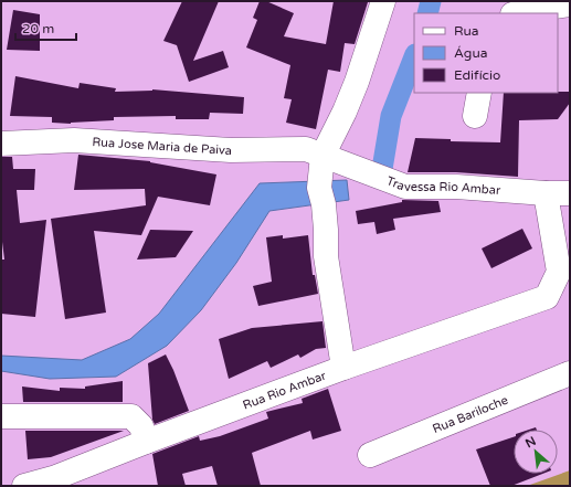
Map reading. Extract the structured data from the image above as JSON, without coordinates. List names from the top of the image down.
{
  "streets": {
    "street": [
      "Rua Jose Maria de Paiva",
      "Travessa Rio Ambar",
      "Rua Rio Ambar",
      "Rua Bariloche"
    ]
  },
  "crossings": [
    ["Rua Jose Maria de Paiva", "Travessa Rio Ambar"],
    ["Travessa Rio Ambar", "Rua Rio Ambar"]
  ],
  "legend": ["Rua", "Água", "Edifício"],
  "scale_bar": "20 m",
  "north": "top left"
}
